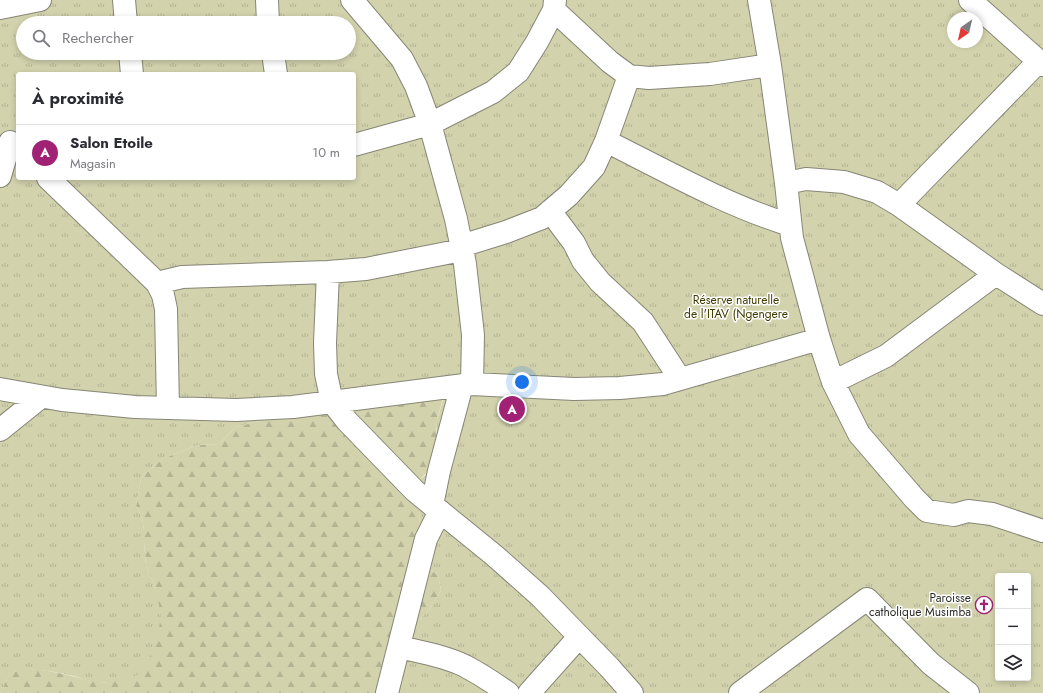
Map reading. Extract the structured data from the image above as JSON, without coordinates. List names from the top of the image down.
{
  "parks": ["Réserve naturelle de l'ITAV (Ngengere"],
  "places": {
    "church": ["Paroisse catholique Musimba"]
  },
  "north": "bottom left",
  "page": {
    "search": "Rechercher",
    "heading": "À proximité",
    "list": [
      {
        "mark": "A",
        "name": "Salon Etoile",
        "note": "Magasin",
        "value": "10 m"
      }
    ],
    "pins": "A",
    "map_buttons": ["+", "−"]
  }
}
